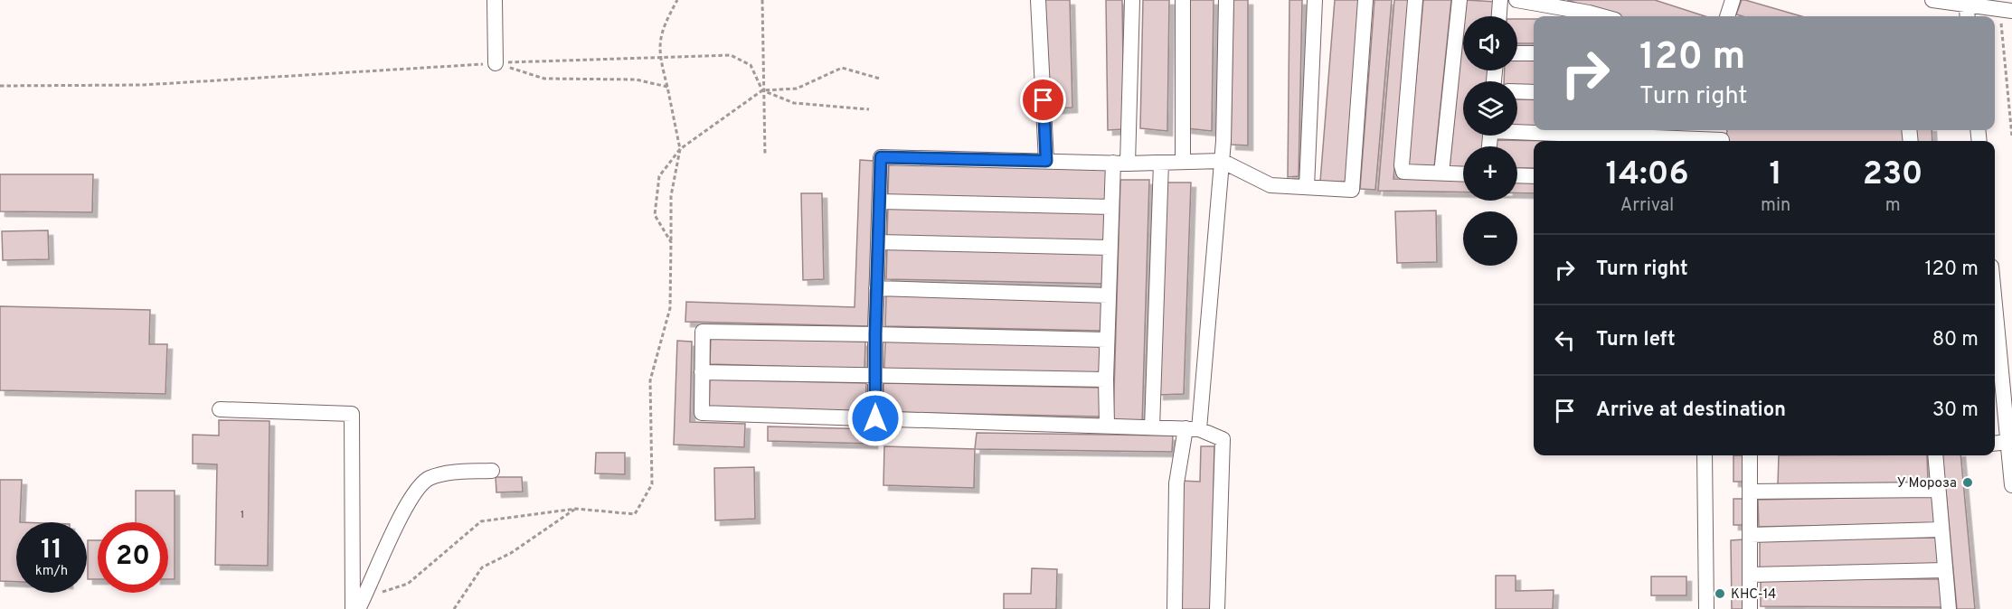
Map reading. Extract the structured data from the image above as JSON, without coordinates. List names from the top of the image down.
{
  "places": ["У Мороза", "КНС-14"],
  "house_numbers": ["1"],
  "page": {
    "map_buttons": ["+", "−"],
    "turn": ["120 m", "Turn right"],
    "eta": [
      "14:06",
      "Arrival",
      "1",
      "min",
      "230",
      "m"
    ],
    "list": [
      {
        "name": "Turn right",
        "value": "120 m"
      },
      {
        "name": "Turn left",
        "value": "80 m"
      },
      {
        "name": "Arrive at destination",
        "value": "30 m"
      }
    ],
    "speed": "11 km/h",
    "limit": "20"
  }
}
